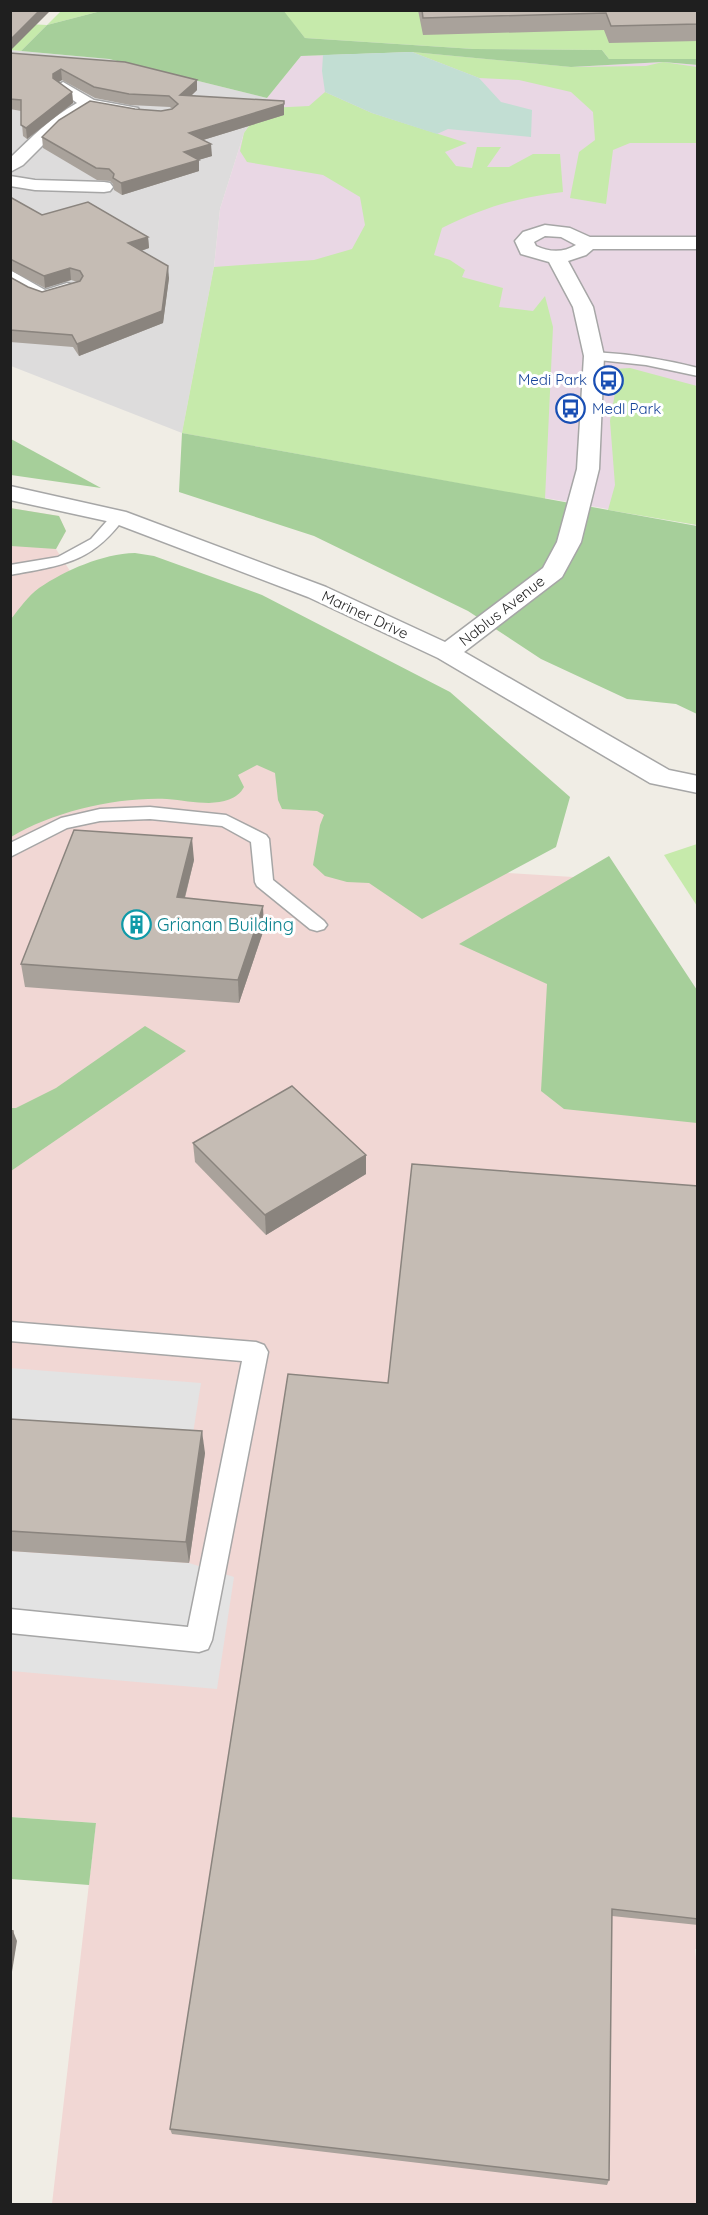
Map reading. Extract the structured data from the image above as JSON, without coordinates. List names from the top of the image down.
{
  "streets": {
    "street": ["Nablus Avenue", "Mariner Drive"]
  },
  "crossings": [
    ["Nablus Avenue", "Mariner Drive"]
  ],
  "places": {
    "bus stop": ["Medi Park", "Medl Park"],
    "building": ["Grianan Building"]
  }
}
